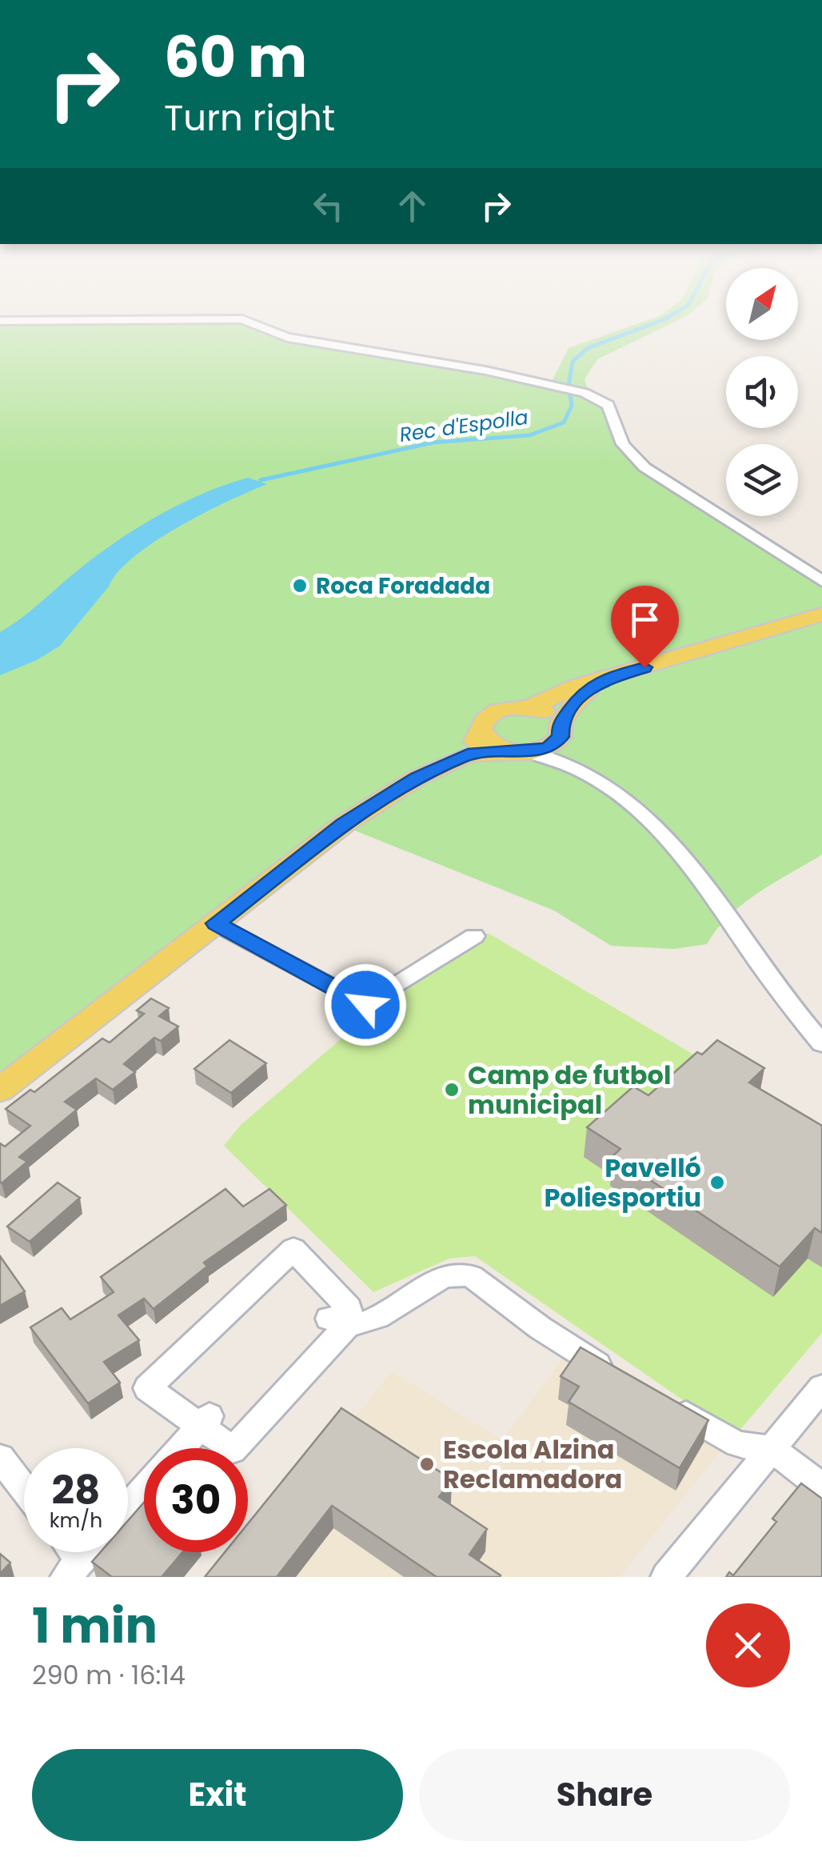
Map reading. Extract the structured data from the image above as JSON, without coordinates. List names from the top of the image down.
{
  "water": ["Rec d'Espolla"],
  "places": [
    "Roca Foradada",
    "Camp de futbol municipal",
    "Pavelló Poliesportiu",
    "Escola Alzina Reclamadora"
  ],
  "north": "top right",
  "page": {
    "turn": ["60 m", "Turn right"],
    "speed": "28 km/h",
    "limit": "30",
    "heading": ["1 min", "290 m · 16:14"],
    "buttons": ["Exit", "Share"]
  }
}
